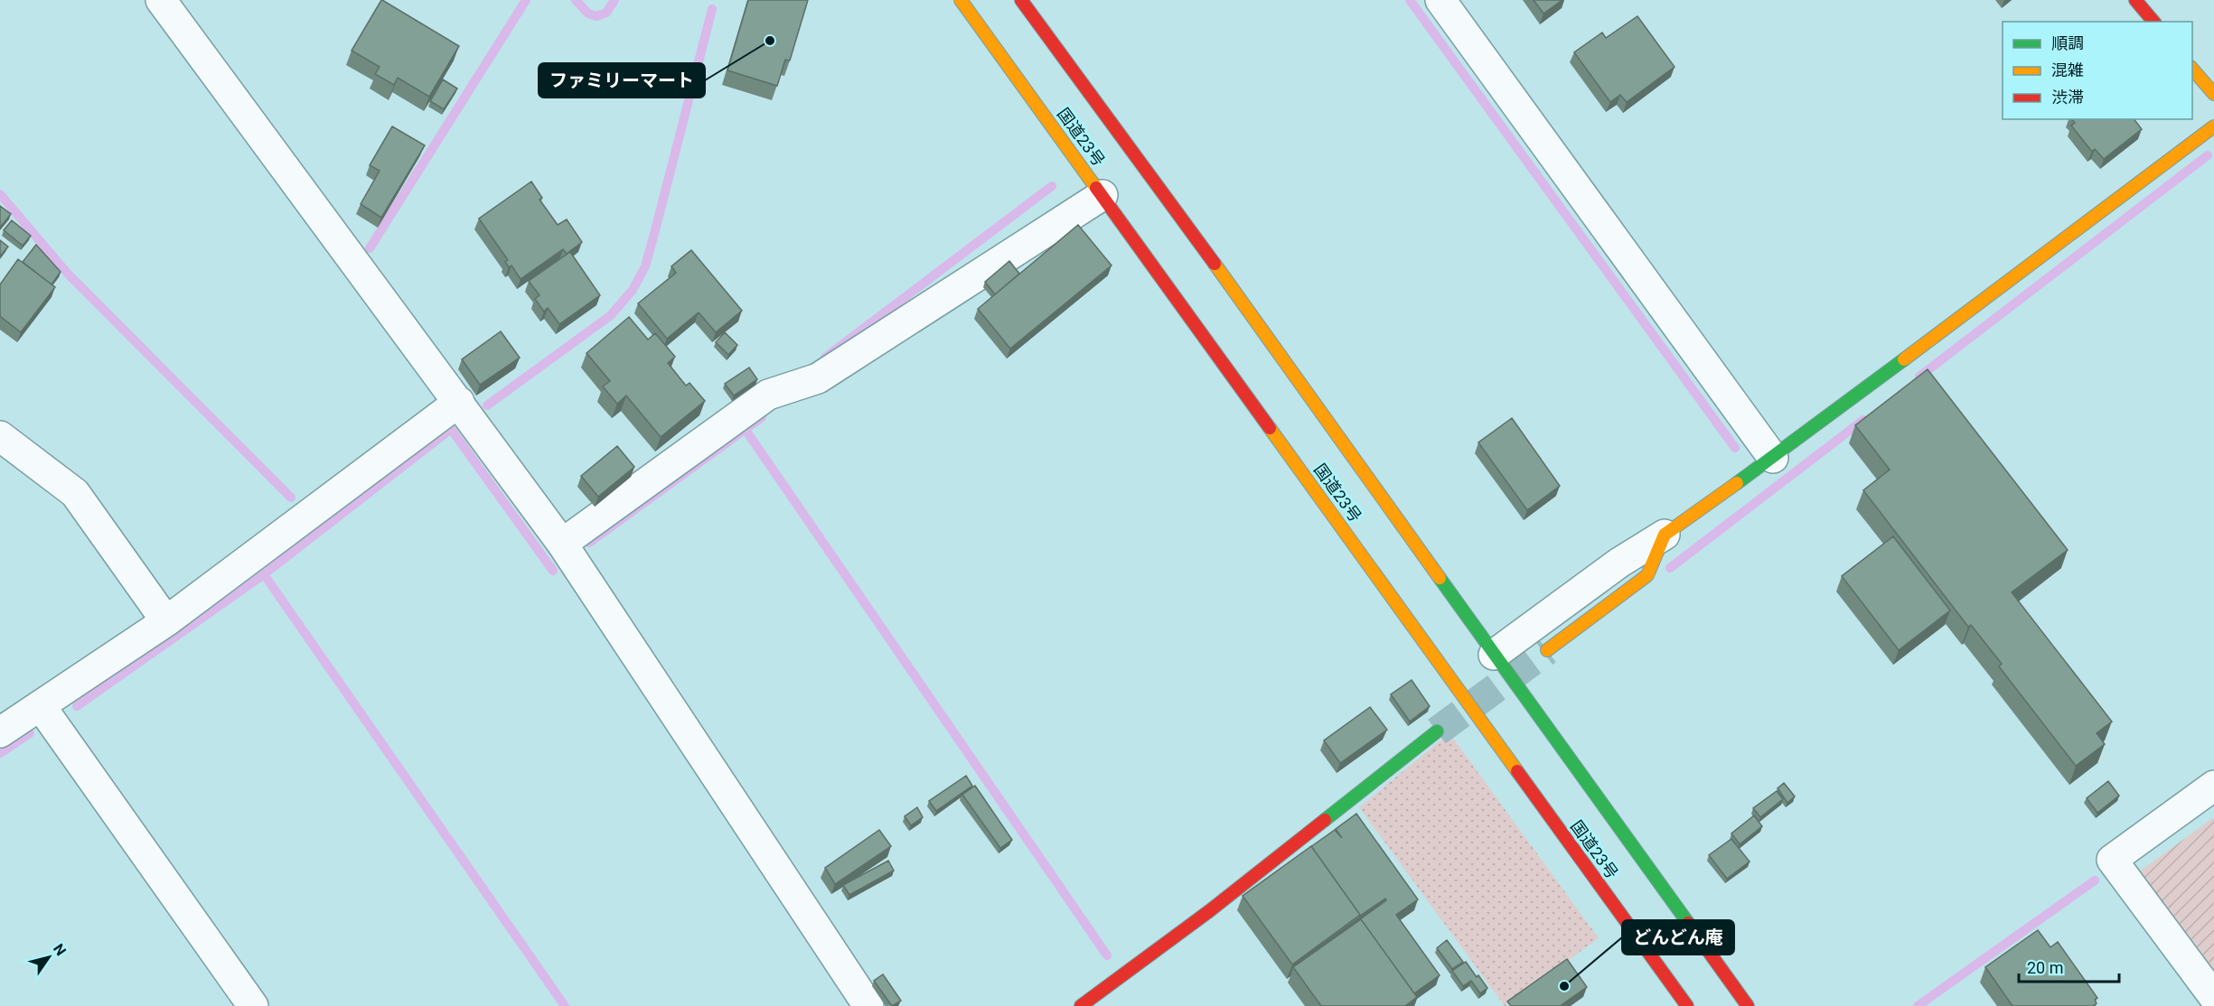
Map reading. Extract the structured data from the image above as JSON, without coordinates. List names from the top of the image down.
{
  "streets": {
    "main road": ["国道23号"]
  },
  "places": ["ファミリーマート", "どんどん庵"],
  "legend": ["順調", "混雑", "渋滞"],
  "scale_bar": "20 m",
  "north": "top right"
}
